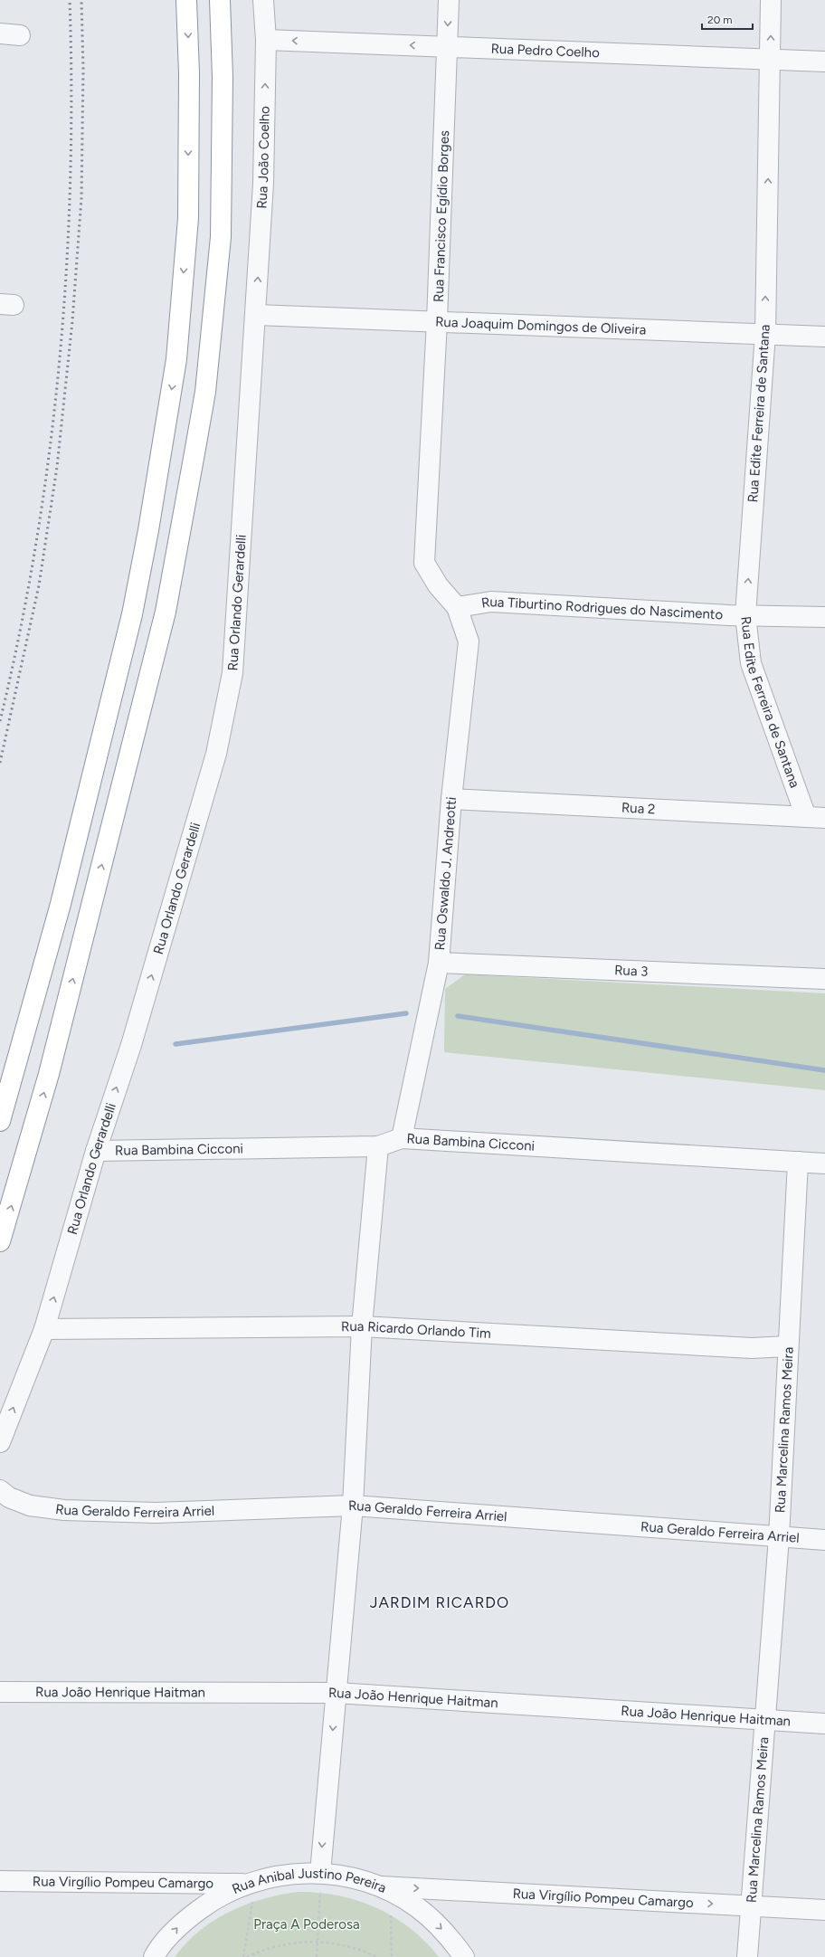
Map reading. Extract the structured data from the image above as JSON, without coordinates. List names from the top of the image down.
{
  "streets": {
    "street": [
      "Rua Pedro Coelho",
      "Rua João Coelho",
      "Rua Francisco Egídio Borges",
      "Rua Joaquim Domingos de Oliveira",
      "Rua Edite Ferreira de Santana",
      "Rua Orlando Gerardelli",
      "Rua Tiburtino Rodrigues do Nascimento",
      "Rua 2",
      "Rua Oswaldo J. Andreotti",
      "Rua 3",
      "Rua Bambina Cicconi",
      "Rua Ricardo Orlando Tim",
      "Rua Marcelina Ramos Meira",
      "Rua Geraldo Ferreira Arriel",
      "Rua João Henrique Haitman",
      "Rua Virgílio Pompeu Camargo",
      "Rua Anibal Justino Pereira"
    ]
  },
  "crossings": [
    ["Rua Pedro Coelho", "Rua João Coelho"],
    ["Rua Pedro Coelho", "Rua Francisco Egídio Borges"],
    ["Rua Pedro Coelho", "Rua Edite Ferreira de Santana"],
    ["Rua João Coelho", "Rua Joaquim Domingos de Oliveira"],
    ["Rua João Coelho", "Rua Orlando Gerardelli"],
    ["Rua Francisco Egídio Borges", "Rua Joaquim Domingos de Oliveira"],
    ["Rua Francisco Egídio Borges", "Rua Tiburtino Rodrigues do Nascimento"],
    ["Rua Francisco Egídio Borges", "Rua Oswaldo J. Andreotti"],
    ["Rua Joaquim Domingos de Oliveira", "Rua Edite Ferreira de Santana"],
    ["Rua Joaquim Domingos de Oliveira", "Rua Orlando Gerardelli"],
    ["Rua Edite Ferreira de Santana", "Rua Tiburtino Rodrigues do Nascimento"],
    ["Rua Edite Ferreira de Santana", "Rua 2"],
    ["Rua Orlando Gerardelli", "Rua Bambina Cicconi"],
    ["Rua Orlando Gerardelli", "Rua Ricardo Orlando Tim"],
    ["Rua Tiburtino Rodrigues do Nascimento", "Rua Oswaldo J. Andreotti"],
    ["Rua 2", "Rua Oswaldo J. Andreotti"],
    ["Rua Oswaldo J. Andreotti", "Rua 3"],
    ["Rua Oswaldo J. Andreotti", "Rua Bambina Cicconi"],
    ["Rua Bambina Cicconi", "Rua Marcelina Ramos Meira"],
    ["Rua Ricardo Orlando Tim", "Rua Marcelina Ramos Meira"],
    ["Rua Marcelina Ramos Meira", "Rua Geraldo Ferreira Arriel"],
    ["Rua Marcelina Ramos Meira", "Rua João Henrique Haitman"],
    ["Rua Marcelina Ramos Meira", "Rua Virgílio Pompeu Camargo"],
    ["Rua Virgílio Pompeu Camargo", "Rua Anibal Justino Pereira"]
  ],
  "one_way": [
    "Rua João Coelho",
    "Rua Edite Ferreira de Santana",
    "Rua Orlando Gerardelli",
    "Rua Virgílio Pompeu Camargo"
  ],
  "districts": ["JARDIM RICARDO"],
  "parks": ["Praça A Poderosa"],
  "scale_bar": "20 m"
}
